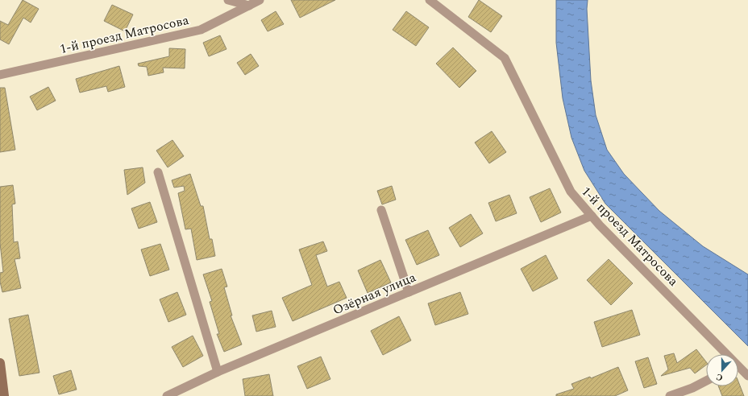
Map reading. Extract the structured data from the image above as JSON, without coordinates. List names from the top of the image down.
{
  "streets": {
    "street": ["1-й проезд Матросова", "Озёрная улица"]
  },
  "crossings": [
    ["1-й проезд Матросова", "Озёрная улица"]
  ],
  "north": "bottom"
}
